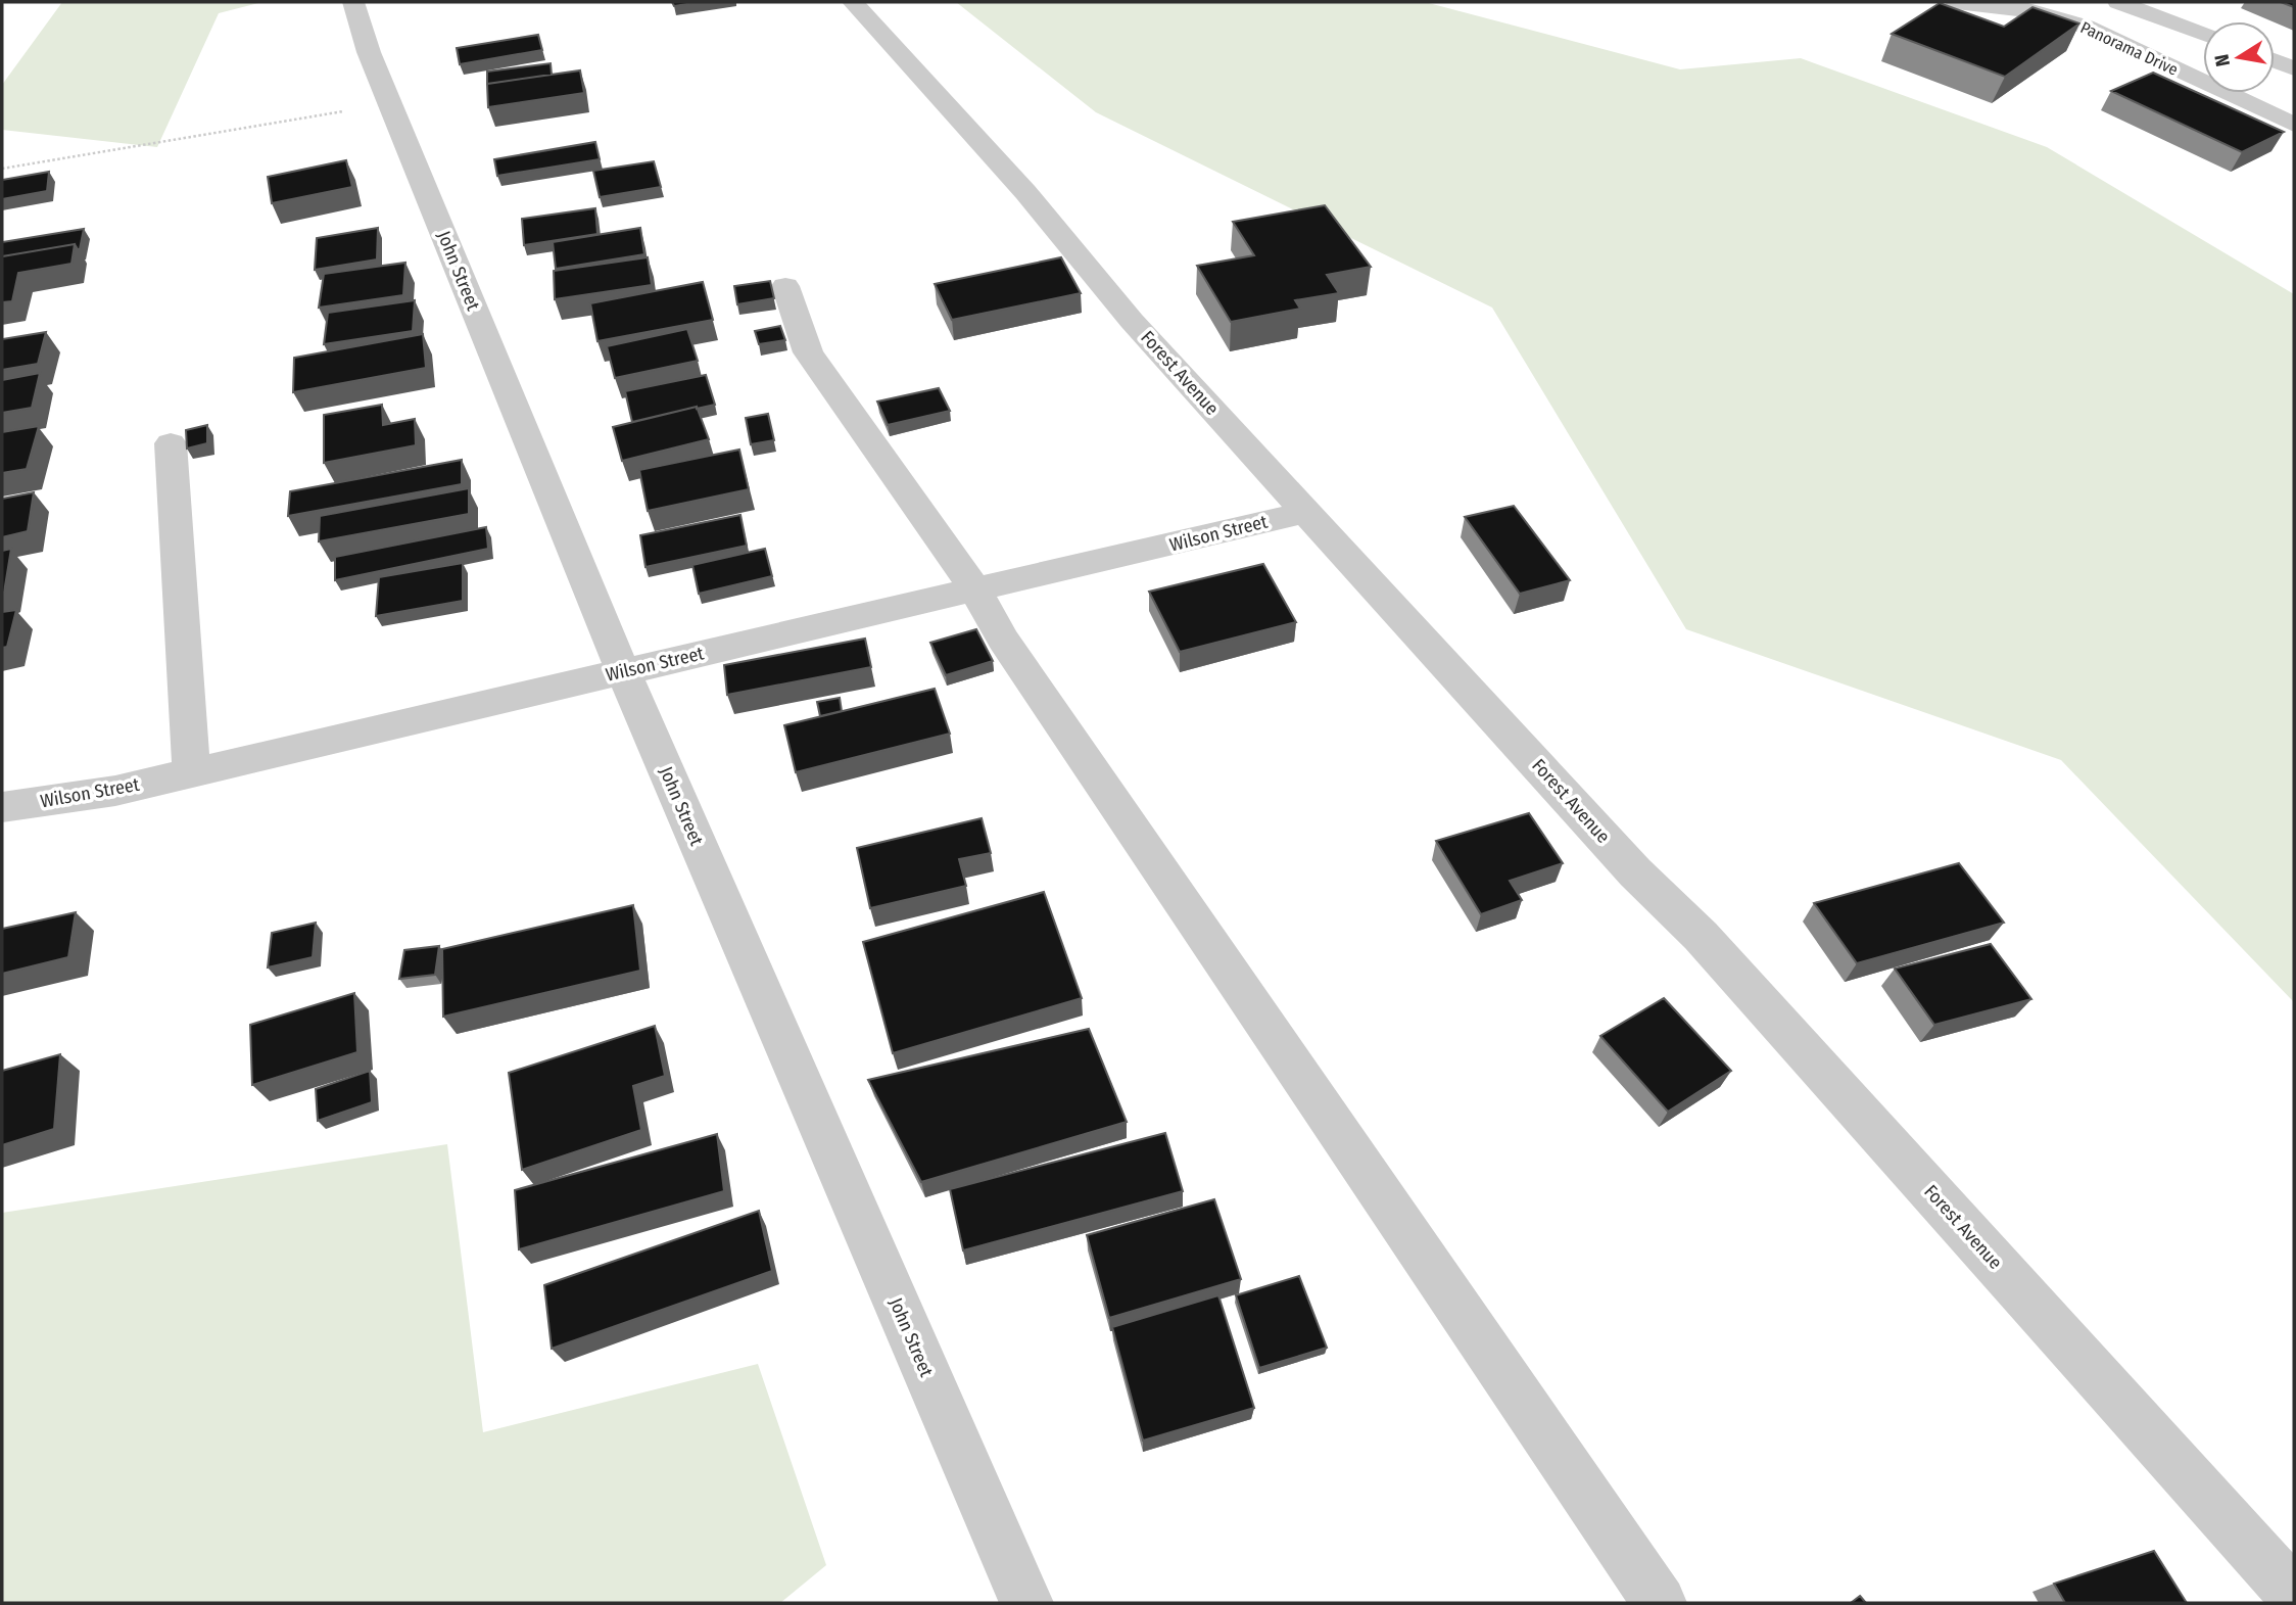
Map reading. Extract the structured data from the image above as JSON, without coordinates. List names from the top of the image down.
{
  "streets": {
    "street": [
      "Panorama Drive",
      "John Street",
      "Forest Avenue",
      "Wilson Street"
    ]
  },
  "crossings": [
    ["John Street", "Wilson Street"],
    ["Forest Avenue", "Wilson Street"]
  ],
  "north": "left"
}
